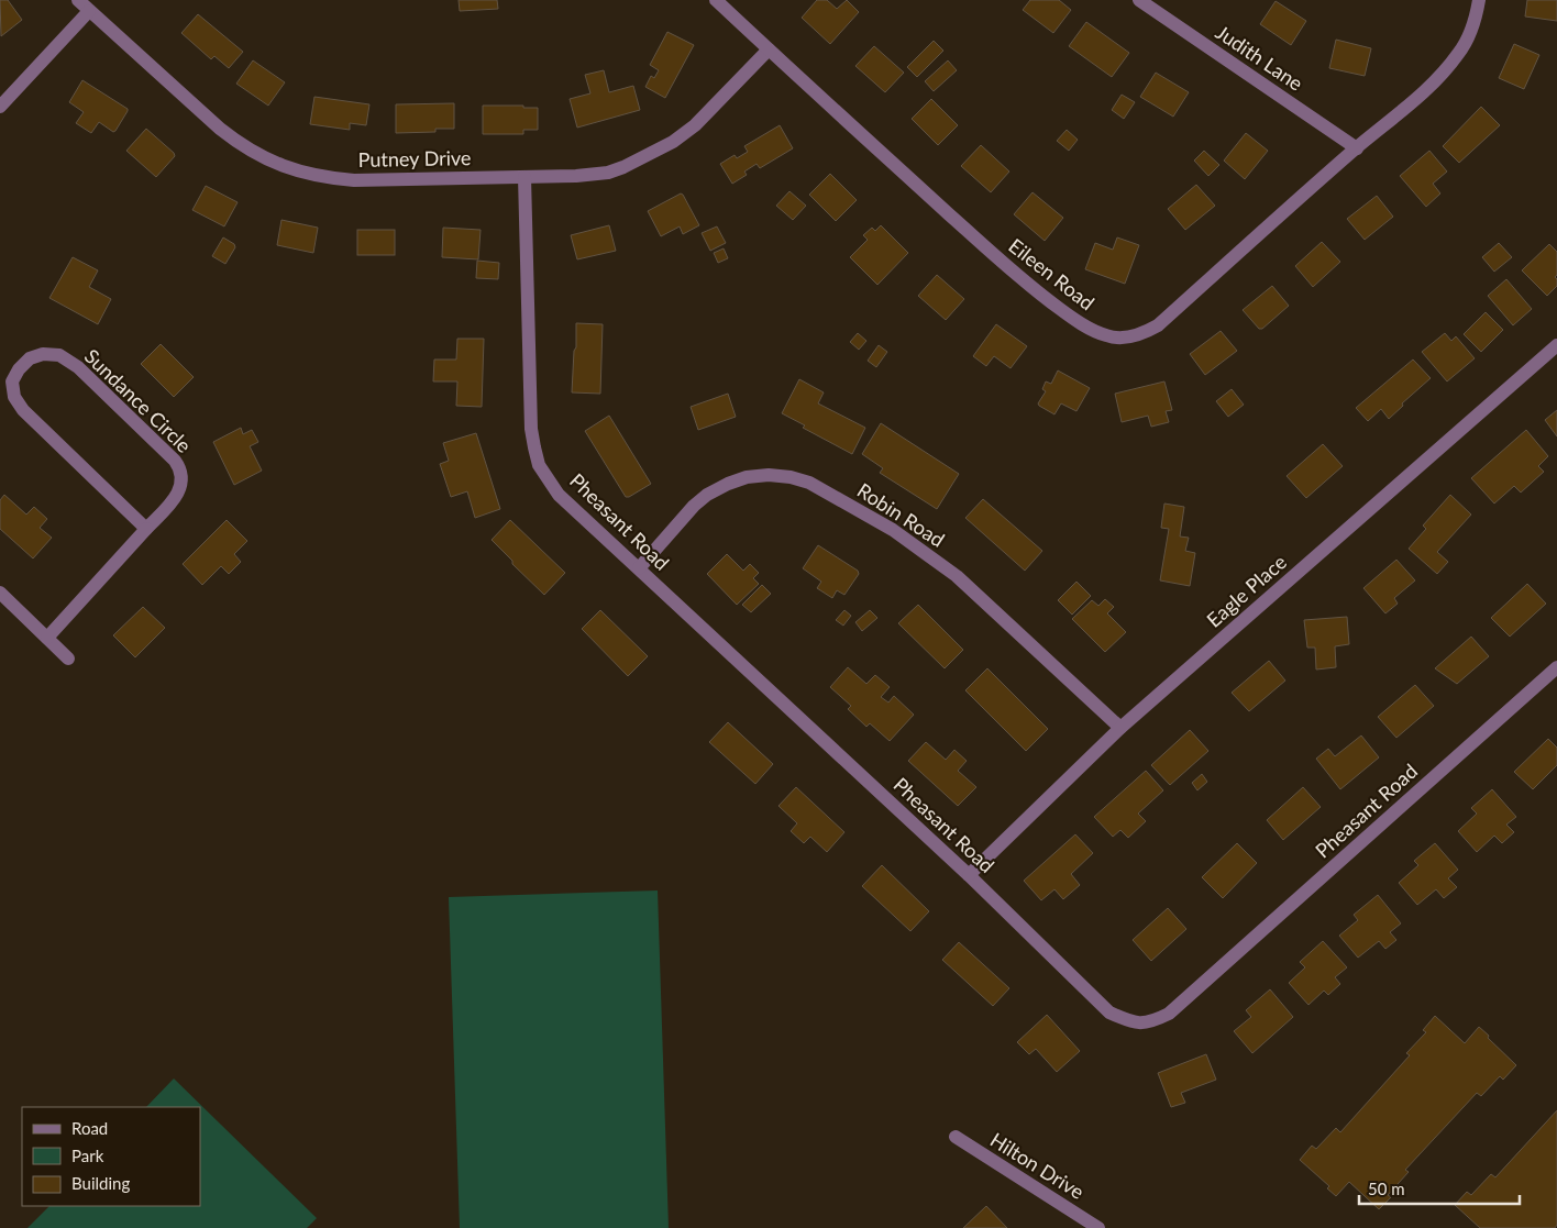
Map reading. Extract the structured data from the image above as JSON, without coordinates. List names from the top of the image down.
{
  "streets": {
    "street": [
      "Judith Lane",
      "Putney Drive",
      "Eileen Road",
      "Sundance Circle",
      "Robin Road",
      "Pheasant Road",
      "Eagle Place",
      "Hilton Drive"
    ]
  },
  "crossings": [
    ["Judith Lane", "Eileen Road"],
    ["Putney Drive", "Eileen Road"],
    ["Putney Drive", "Pheasant Road"],
    ["Robin Road", "Pheasant Road"],
    ["Robin Road", "Eagle Place"],
    ["Pheasant Road", "Eagle Place"]
  ],
  "legend": ["Road", "Park", "Building"],
  "scale_bar": "50 m"
}
